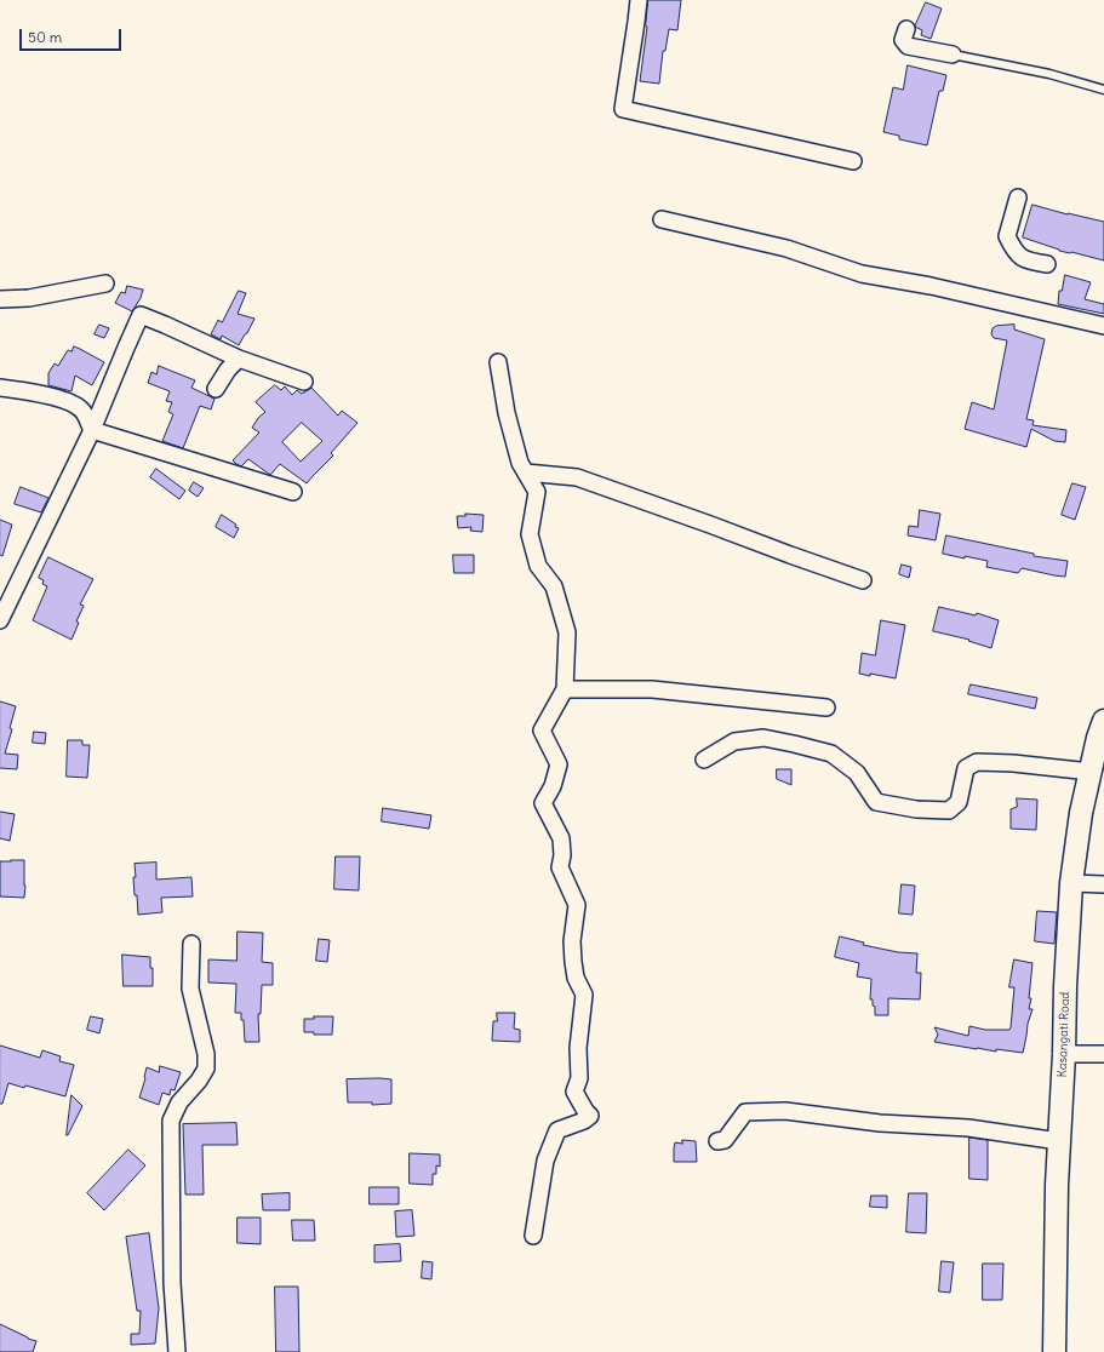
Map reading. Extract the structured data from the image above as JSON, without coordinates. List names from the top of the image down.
{
  "streets": {
    "street": ["Kasangati Road"]
  },
  "scale_bar": "50 m"
}
